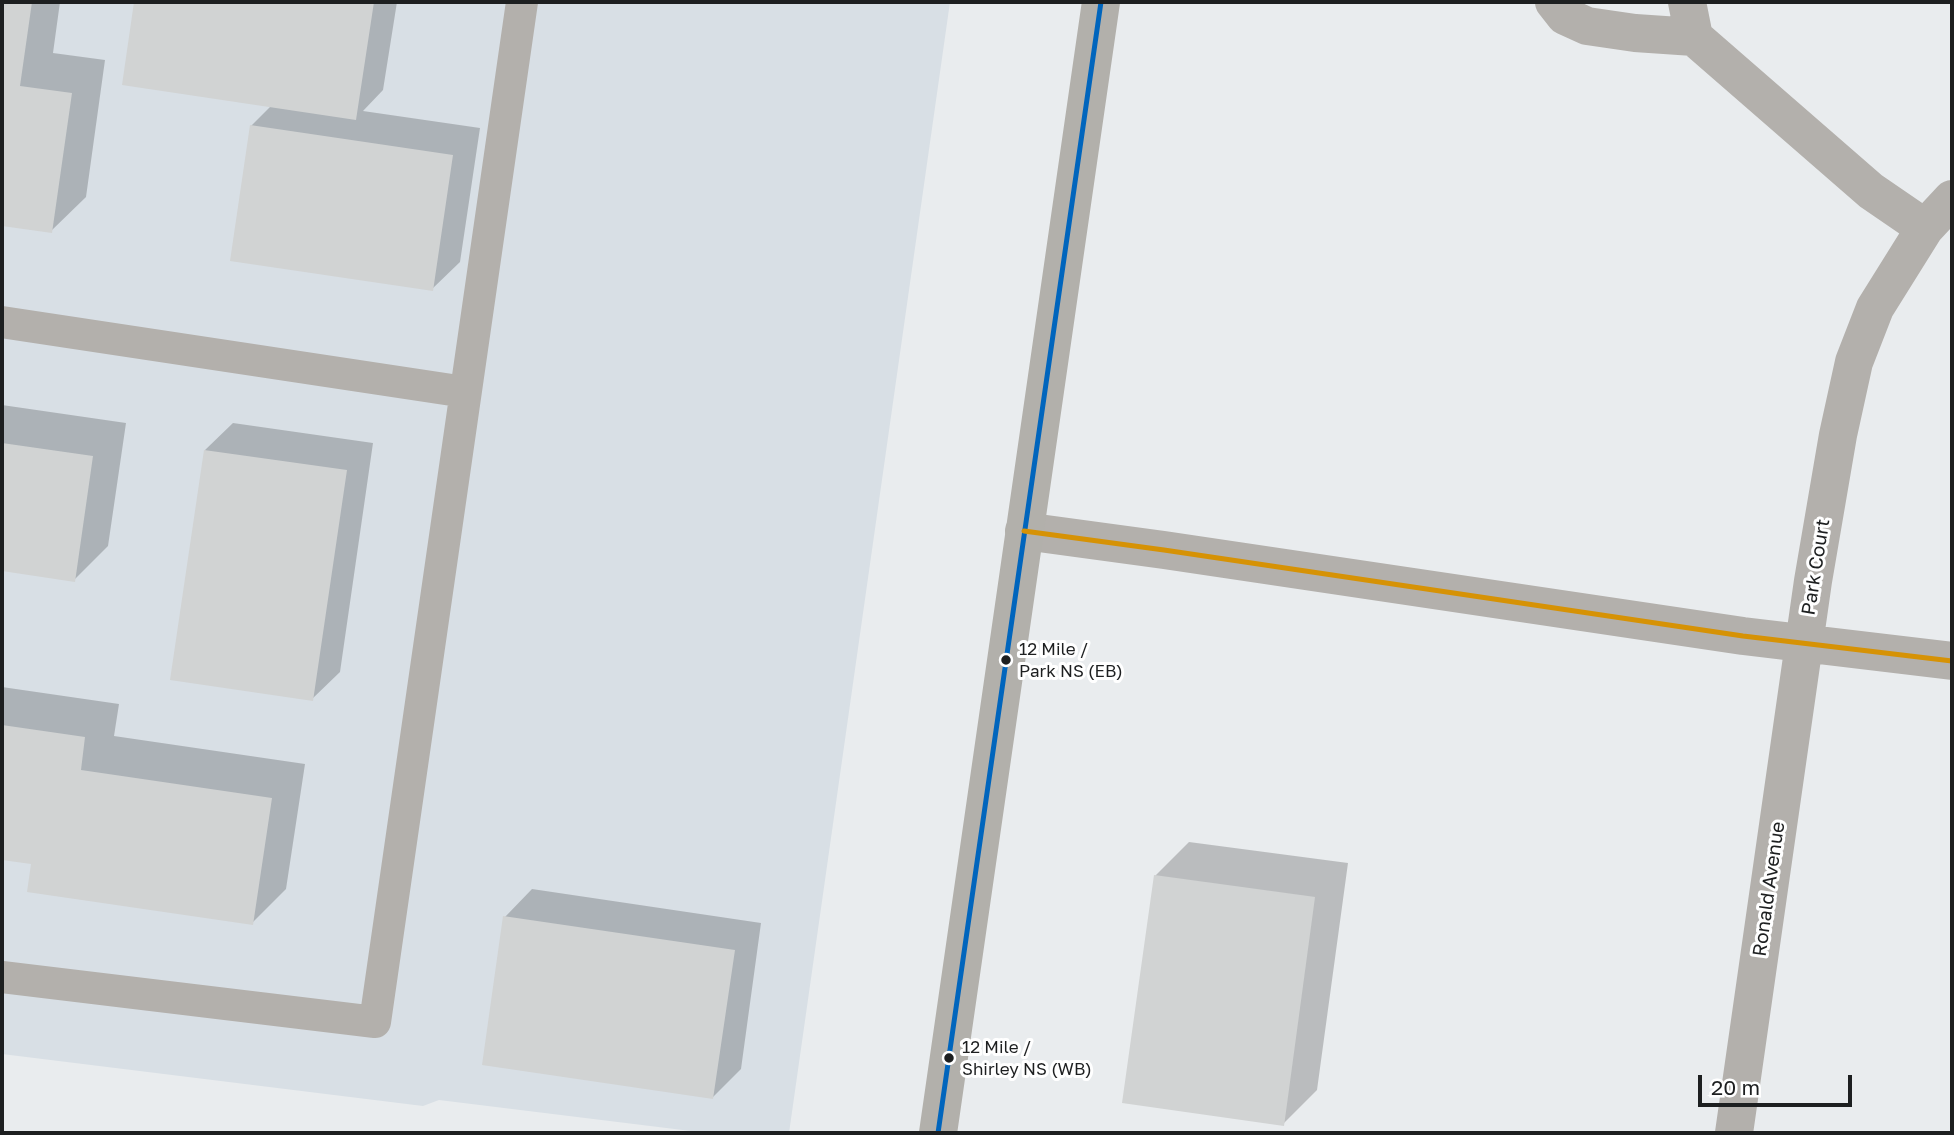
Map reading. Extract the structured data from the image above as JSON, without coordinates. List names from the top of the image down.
{
  "streets": {
    "street": ["Park Court", "Ronald Avenue"]
  },
  "crossings": [
    ["Park Court", "Ronald Avenue"]
  ],
  "places": ["12 Mile / Park NS (EB)", "12 Mile / Shirley NS (WB)"],
  "scale_bar": "20 m"
}
